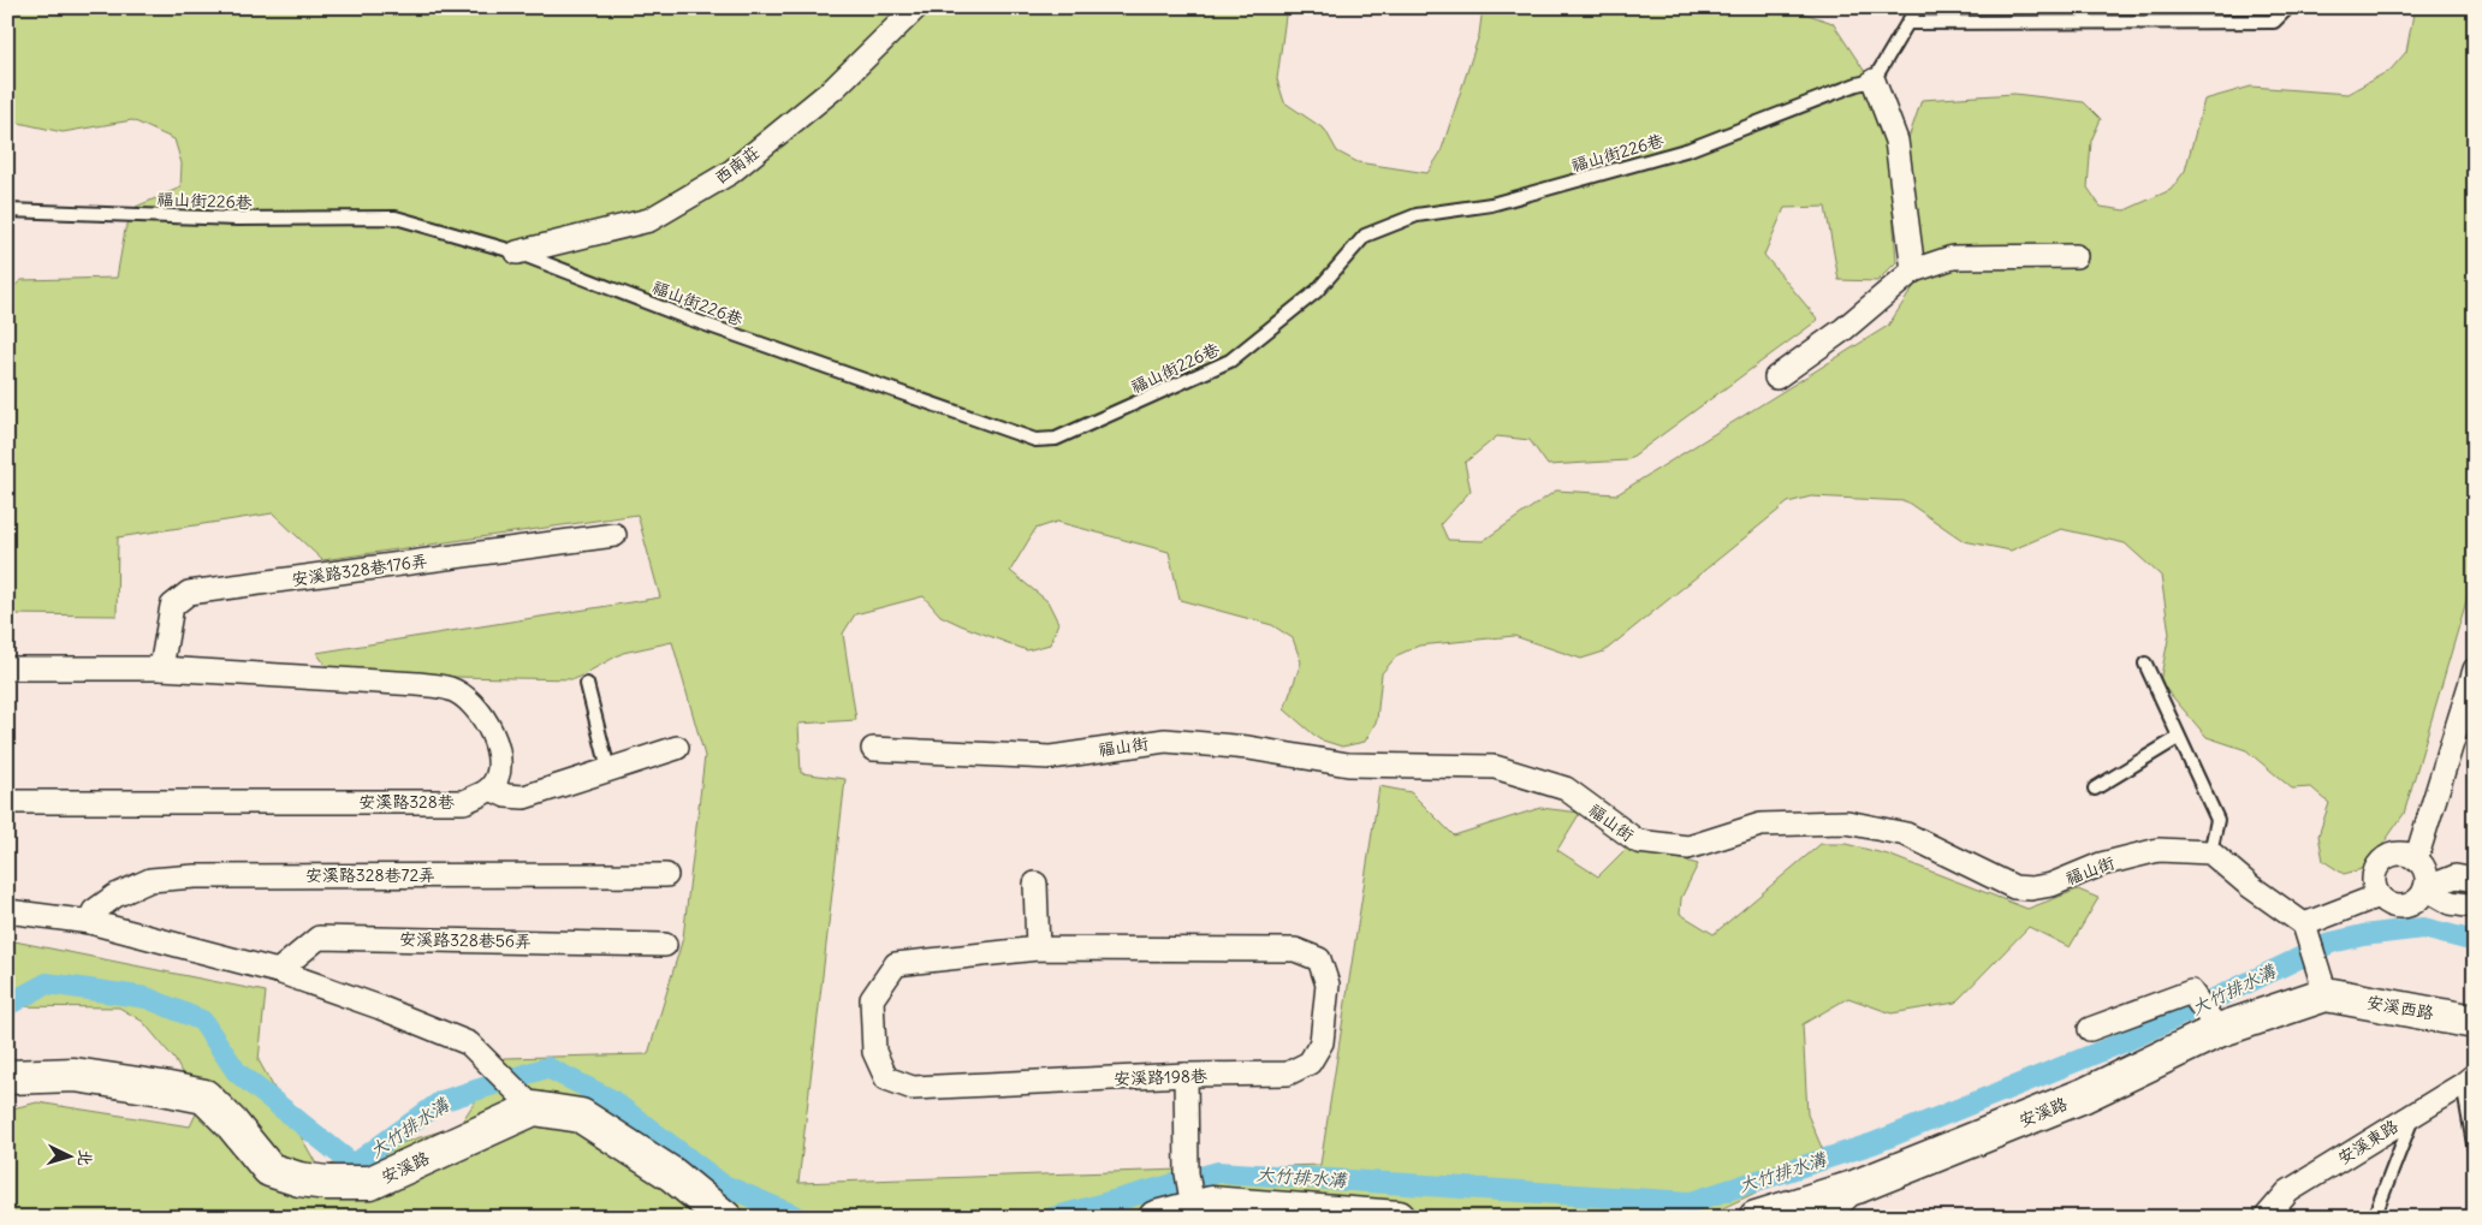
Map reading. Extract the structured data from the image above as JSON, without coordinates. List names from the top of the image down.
{
  "streets": {
    "street": [
      "西南莊",
      "安溪路328巷176弄",
      "福山街",
      "安溪路328巷",
      "安溪路328巷72弄",
      "安溪路328巷56弄",
      "安溪西路",
      "安溪路198巷",
      "安溪路",
      "安溪東路"
    ],
    "lane": ["福山街226巷"]
  },
  "crossings": [
    ["福山街226巷", "西南莊"],
    ["安溪西路", "安溪路"]
  ],
  "water": ["大竹排水溝"],
  "north": "right"
}
